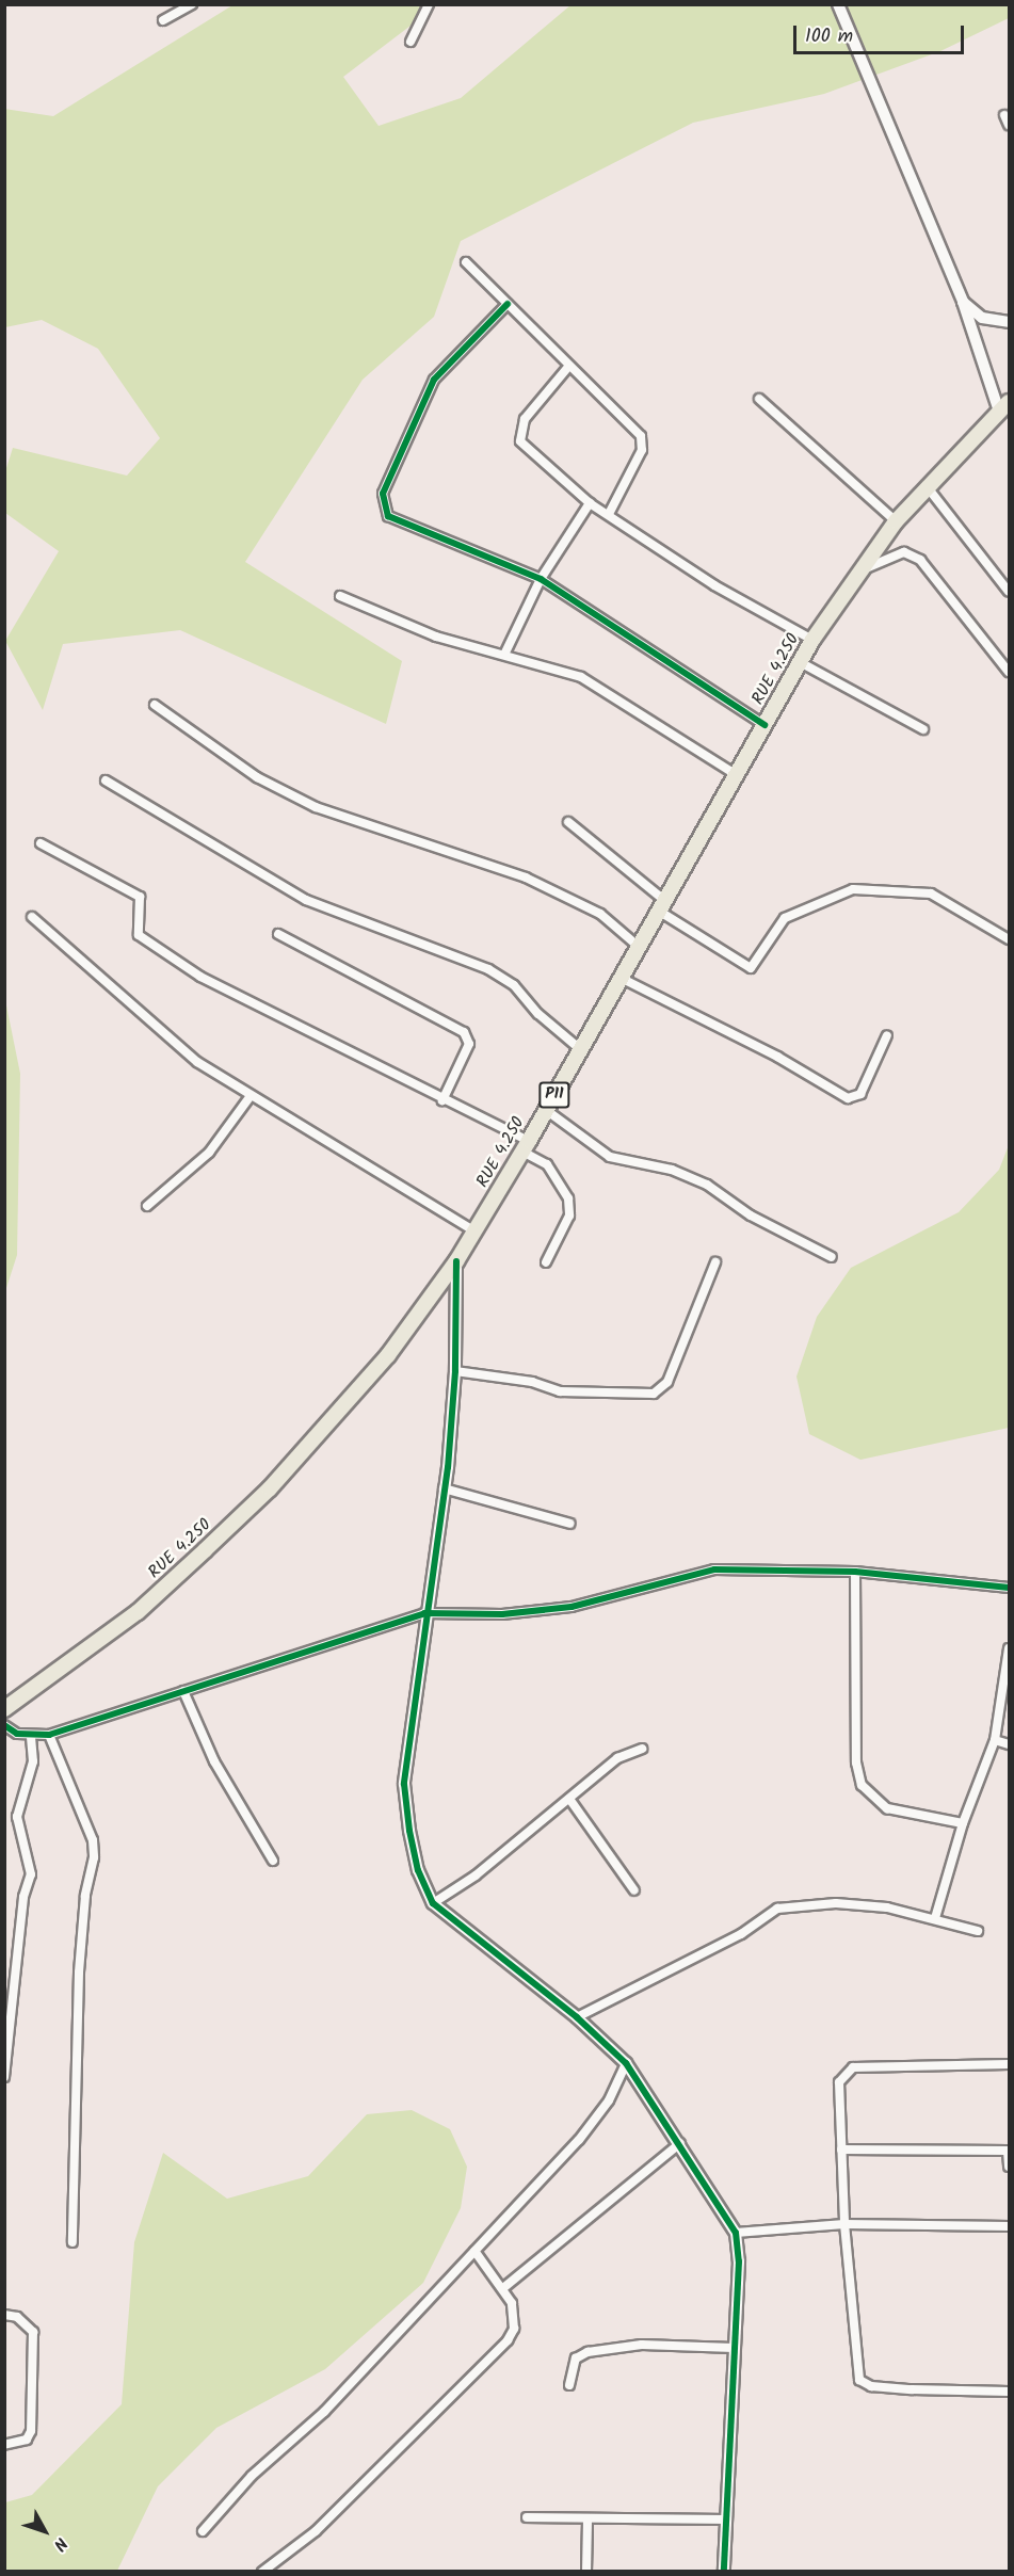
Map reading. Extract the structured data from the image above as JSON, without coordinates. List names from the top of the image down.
{
  "streets": {
    "main road": ["RUE 4.250", "P11"]
  },
  "scale_bar": "100 m",
  "north": "bottom right"
}
